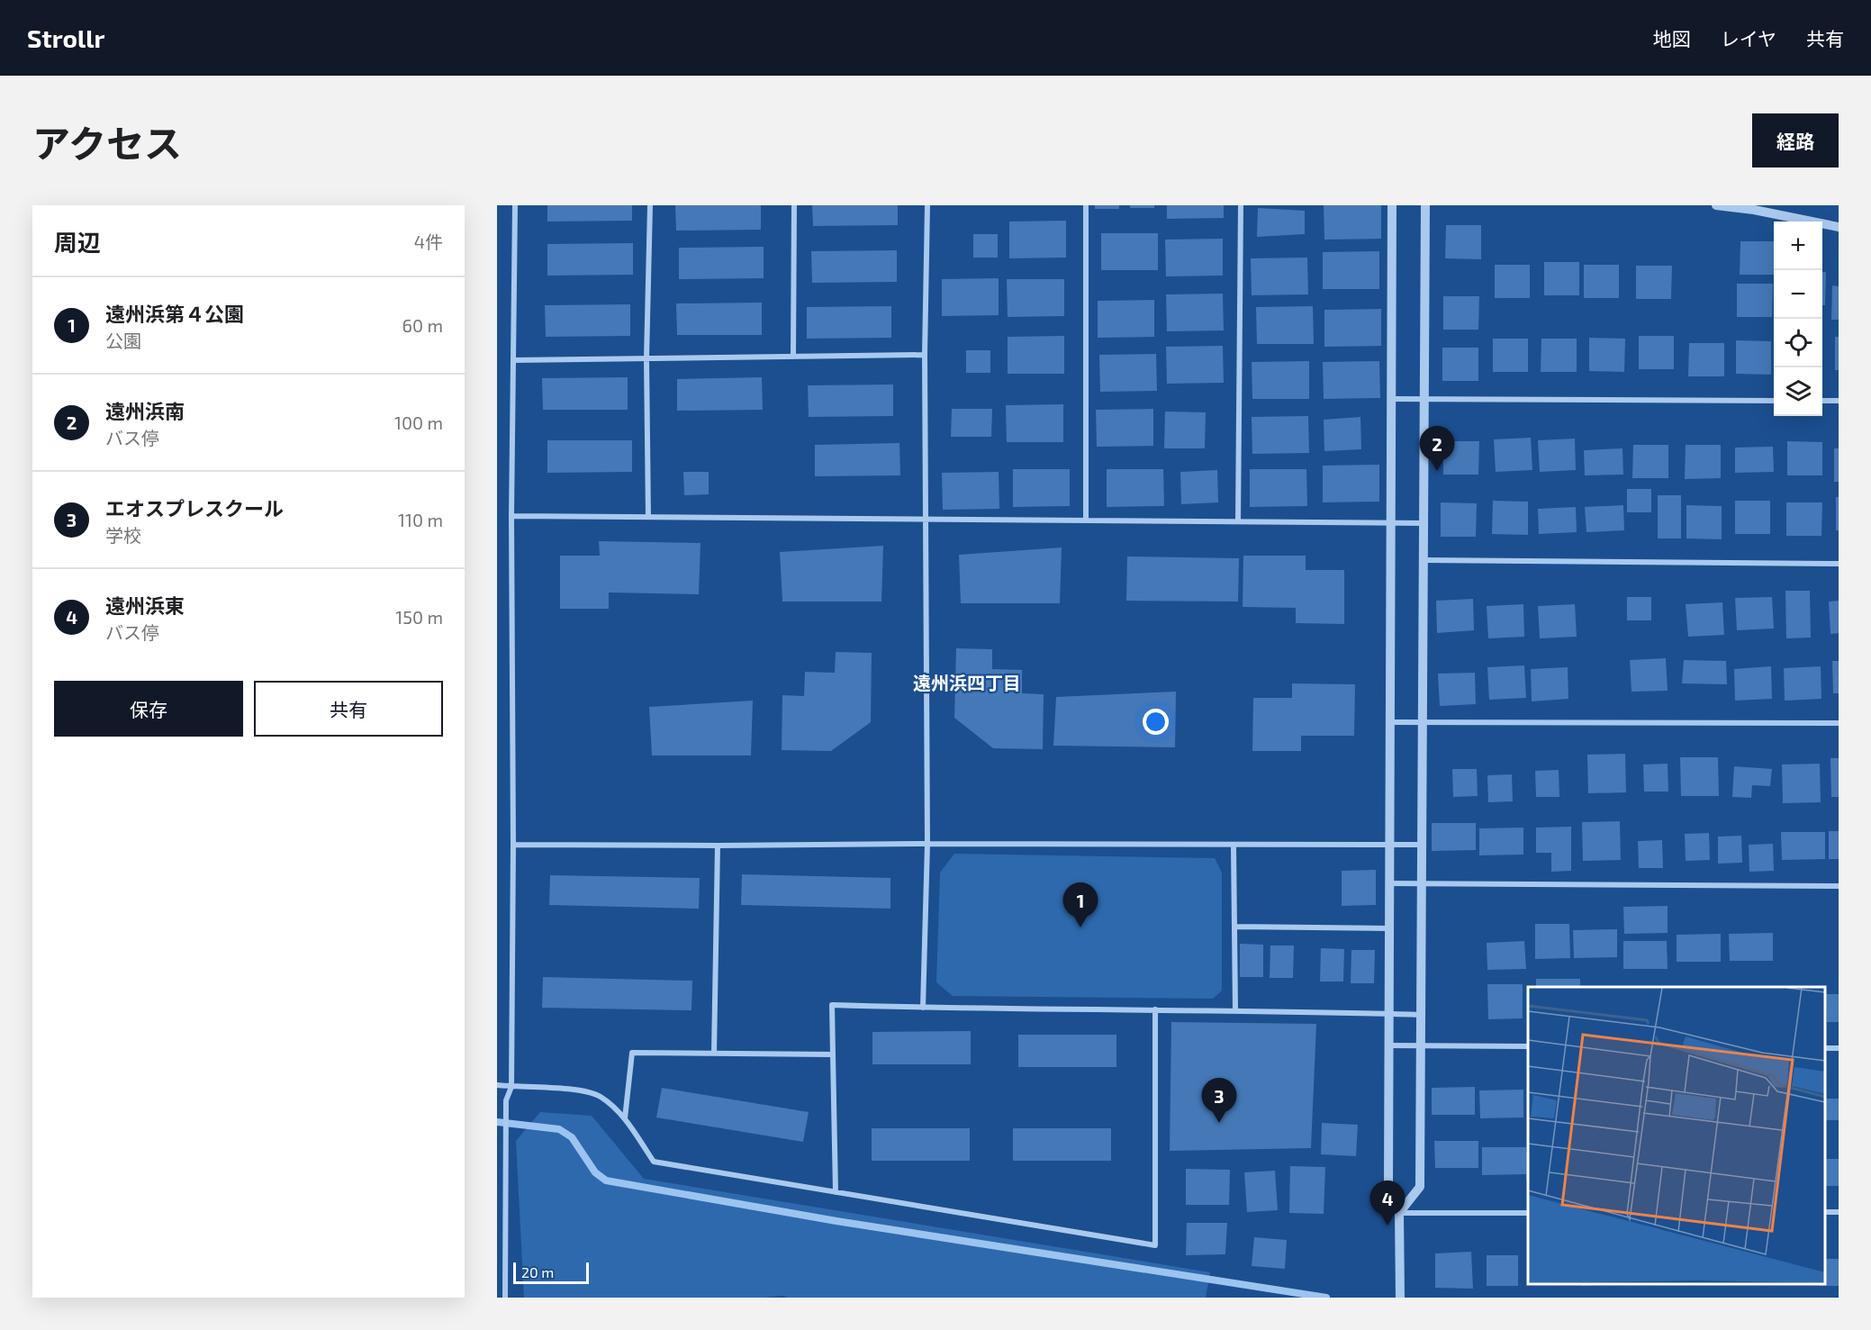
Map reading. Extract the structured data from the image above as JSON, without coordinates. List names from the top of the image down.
{
  "districts": ["遠州浜四丁目"],
  "scale_bar": "20 m",
  "page": {
    "header": "Strollr",
    "nav": ["地図", "レイヤ", "共有"],
    "title": "アクセス",
    "buttons": [
      "経路",
      ["保存", "共有"]
    ],
    "heading": ["周辺", "4件"],
    "map_buttons": ["+", "−"],
    "list": [
      {
        "mark": "1",
        "name": "遠州浜第４公園",
        "note": "公園",
        "value": "60 m"
      },
      {
        "mark": "2",
        "name": "遠州浜南",
        "note": "バス停",
        "value": "100 m"
      },
      {
        "mark": "3",
        "name": "エオスプレスクール",
        "note": "学校",
        "value": "110 m"
      },
      {
        "mark": "4",
        "name": "遠州浜東",
        "note": "バス停",
        "value": "150 m"
      }
    ],
    "pins": [
      "2",
      "1",
      "3",
      "4"
    ],
    "scale": "20 m"
  }
}
